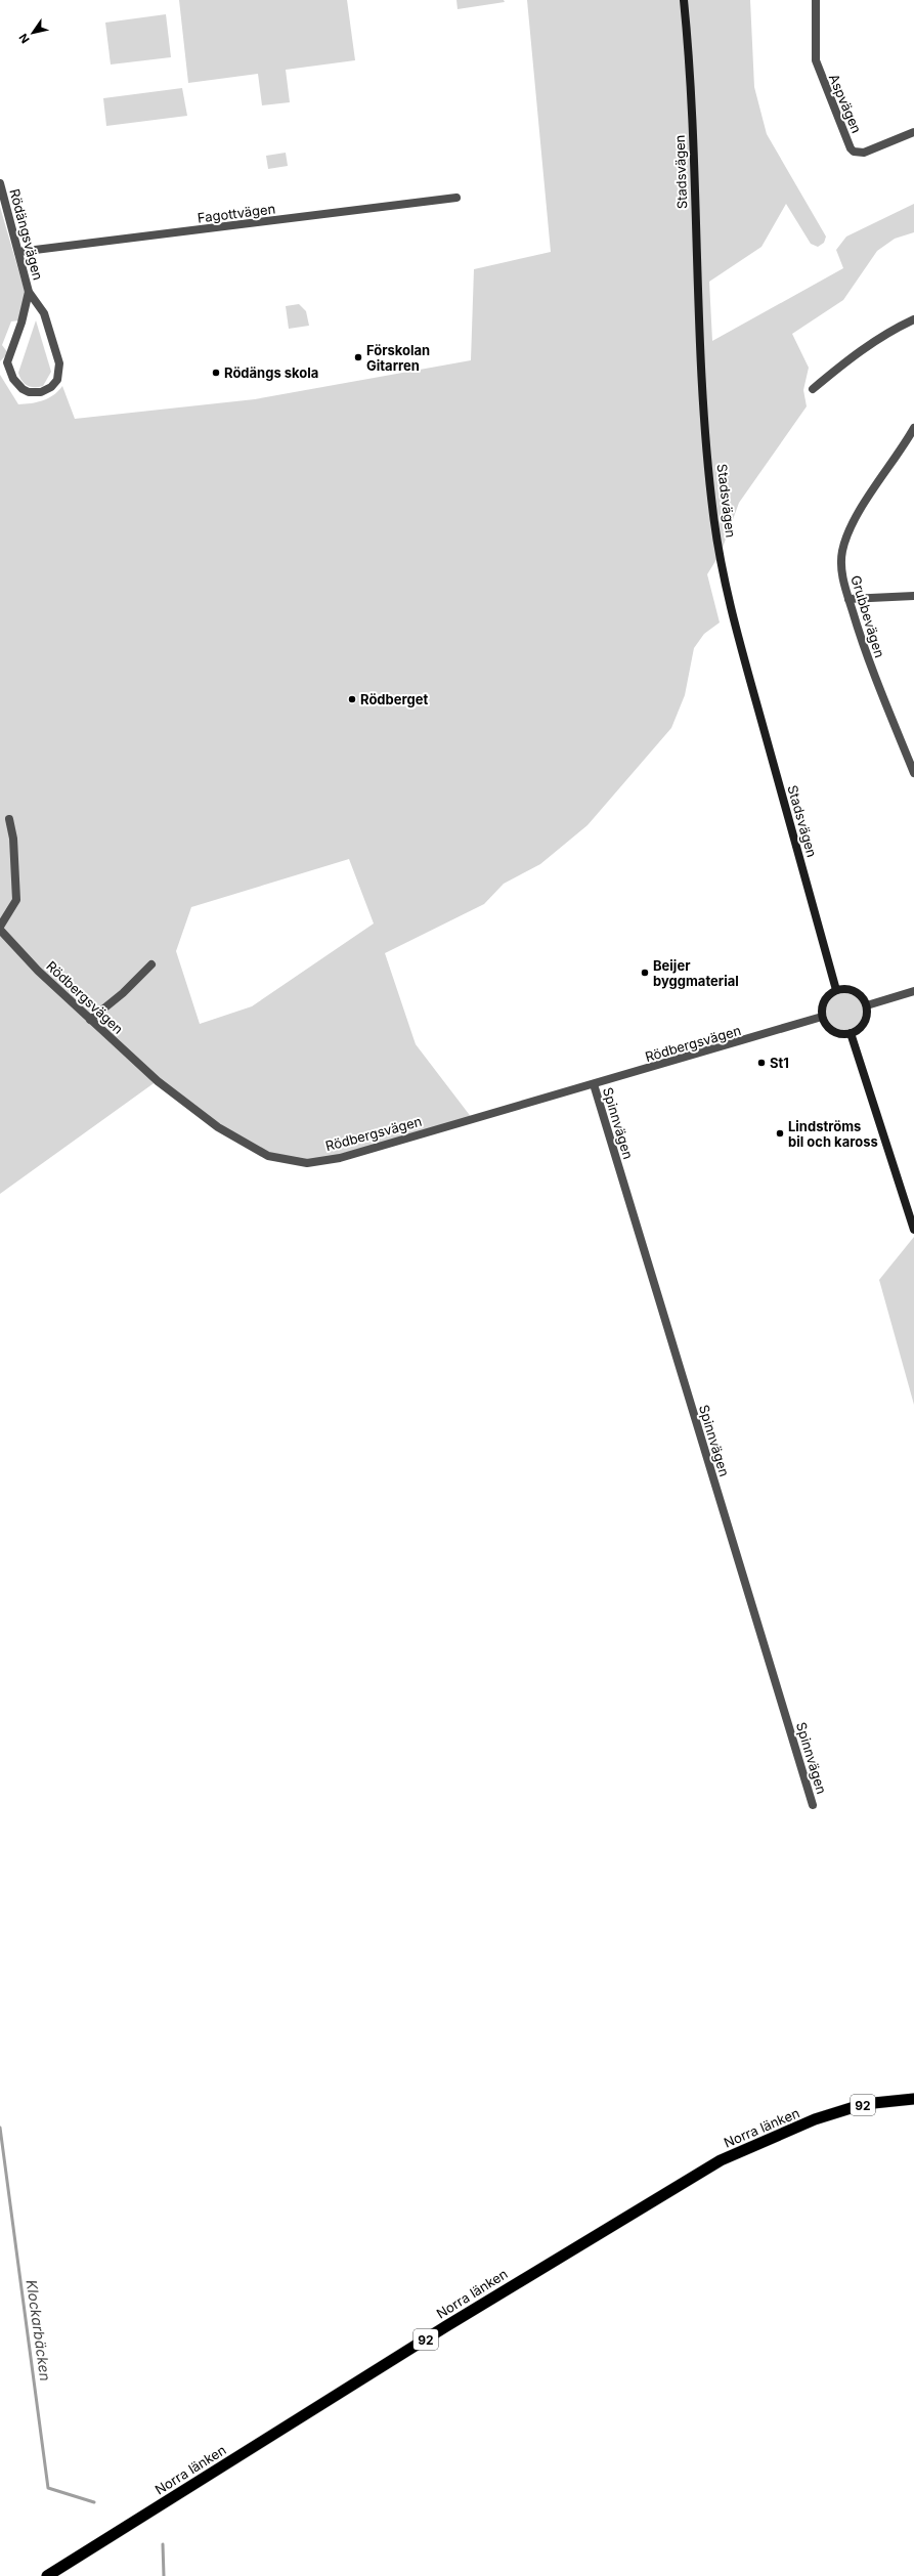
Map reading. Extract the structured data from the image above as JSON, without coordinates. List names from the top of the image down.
{
  "streets": {
    "highway": ["92", "Norra länken"],
    "main road": ["Stadsvägen"],
    "street": [
      "Aspvägen",
      "Fagottvägen",
      "Rödängsvägen",
      "Grubbevägen",
      "Rödbergsvägen",
      "Spinnvägen"
    ]
  },
  "crossings": [
    ["Stadsvägen", "Rödbergsvägen"],
    ["Fagottvägen", "Rödängsvägen"],
    ["Rödbergsvägen", "Spinnvägen"]
  ],
  "water": ["Klockarbäcken"],
  "places": [
    "Förskolan Gitarren",
    "Rödängs skola",
    "Rödberget",
    "Beijer byggmaterial",
    "St1",
    "Lindströms bil och kaross"
  ],
  "north": "bottom left"
}
